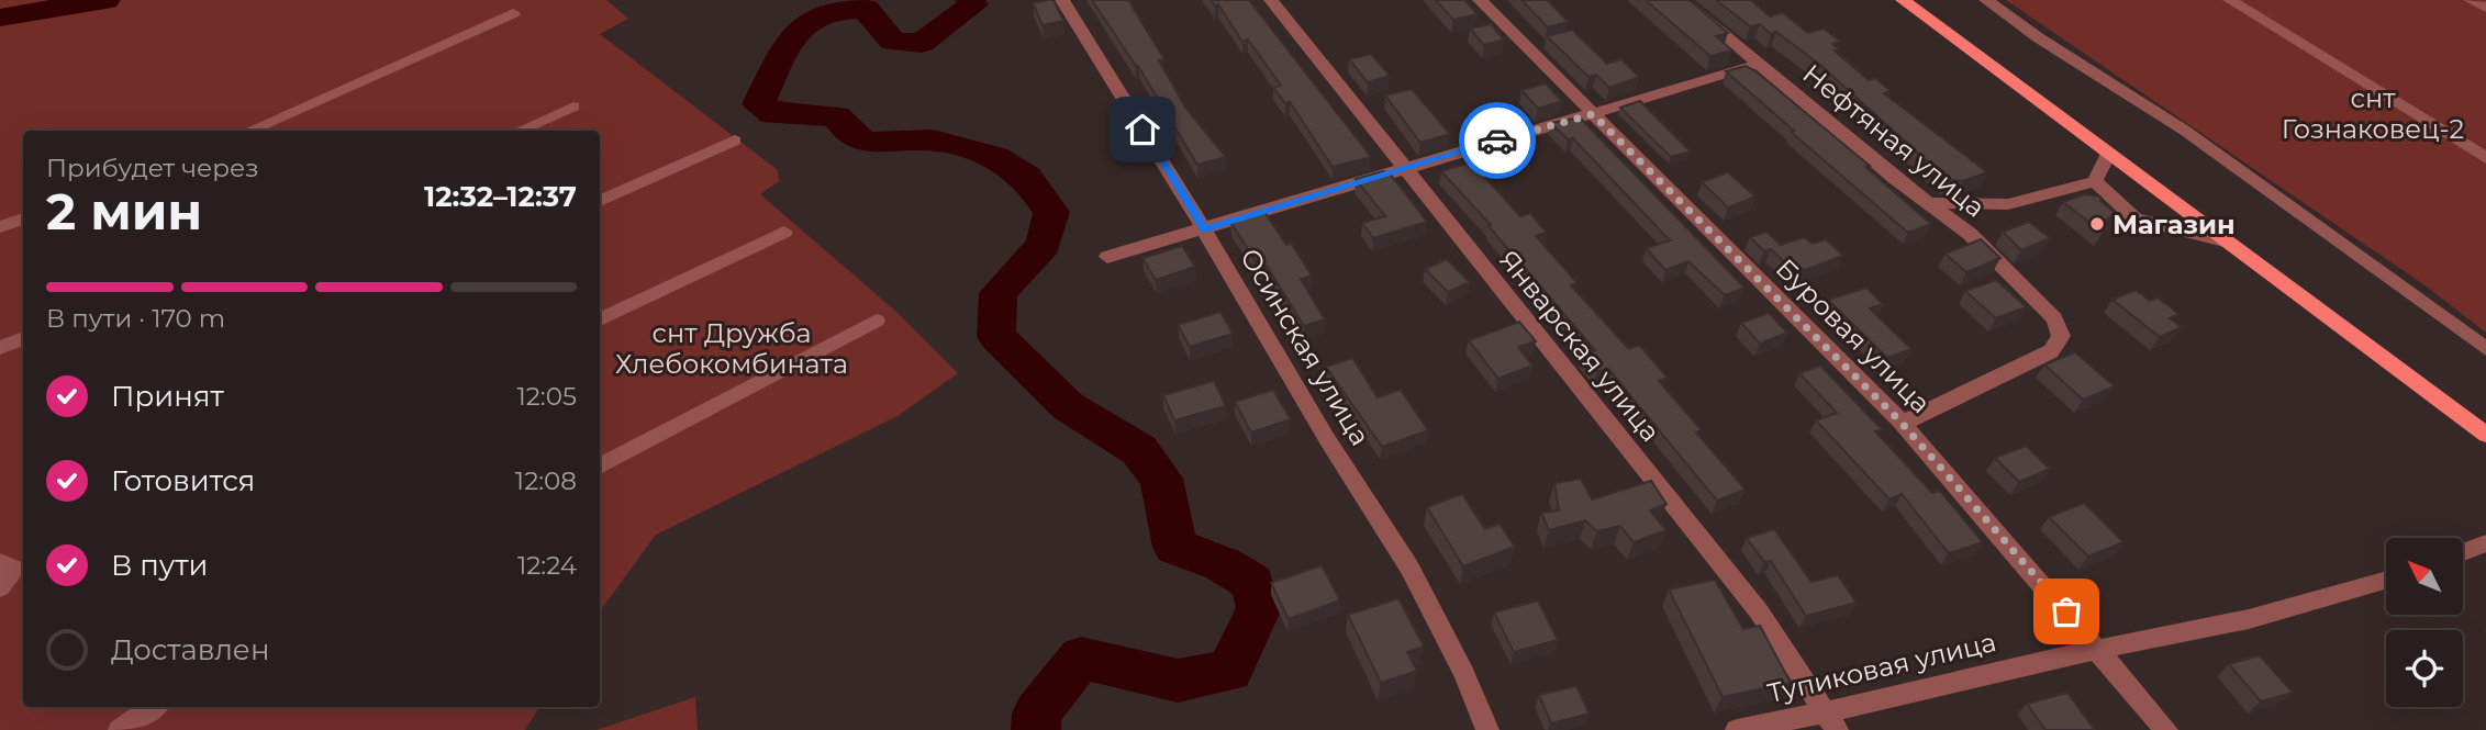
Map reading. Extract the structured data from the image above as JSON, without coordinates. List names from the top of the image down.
{
  "streets": {
    "street": [
      "Нефтяная улица",
      "Буровая улица",
      "Январская улица",
      "Осинская улица",
      "Тупиковая улица"
    ]
  },
  "crossings": [
    ["Нефтяная улица", "Буровая улица"],
    ["Буровая улица", "Тупиковая улица"],
    ["Январская улица", "Тупиковая улица"]
  ],
  "parks": ["снт Гознаковец-2", "снт Дружба Хлебокомбината"],
  "places": ["Магазин"],
  "north": "top left",
  "page": {
    "heading": ["2 мин", "Прибудет через", "12:32–12:37"],
    "bar": "В пути · 170 m",
    "list": [
      ["Принят", "12:05"],
      ["Готовится", "12:08"],
      ["В пути", "12:24"],
      "Доставлен"
    ]
  }
}
